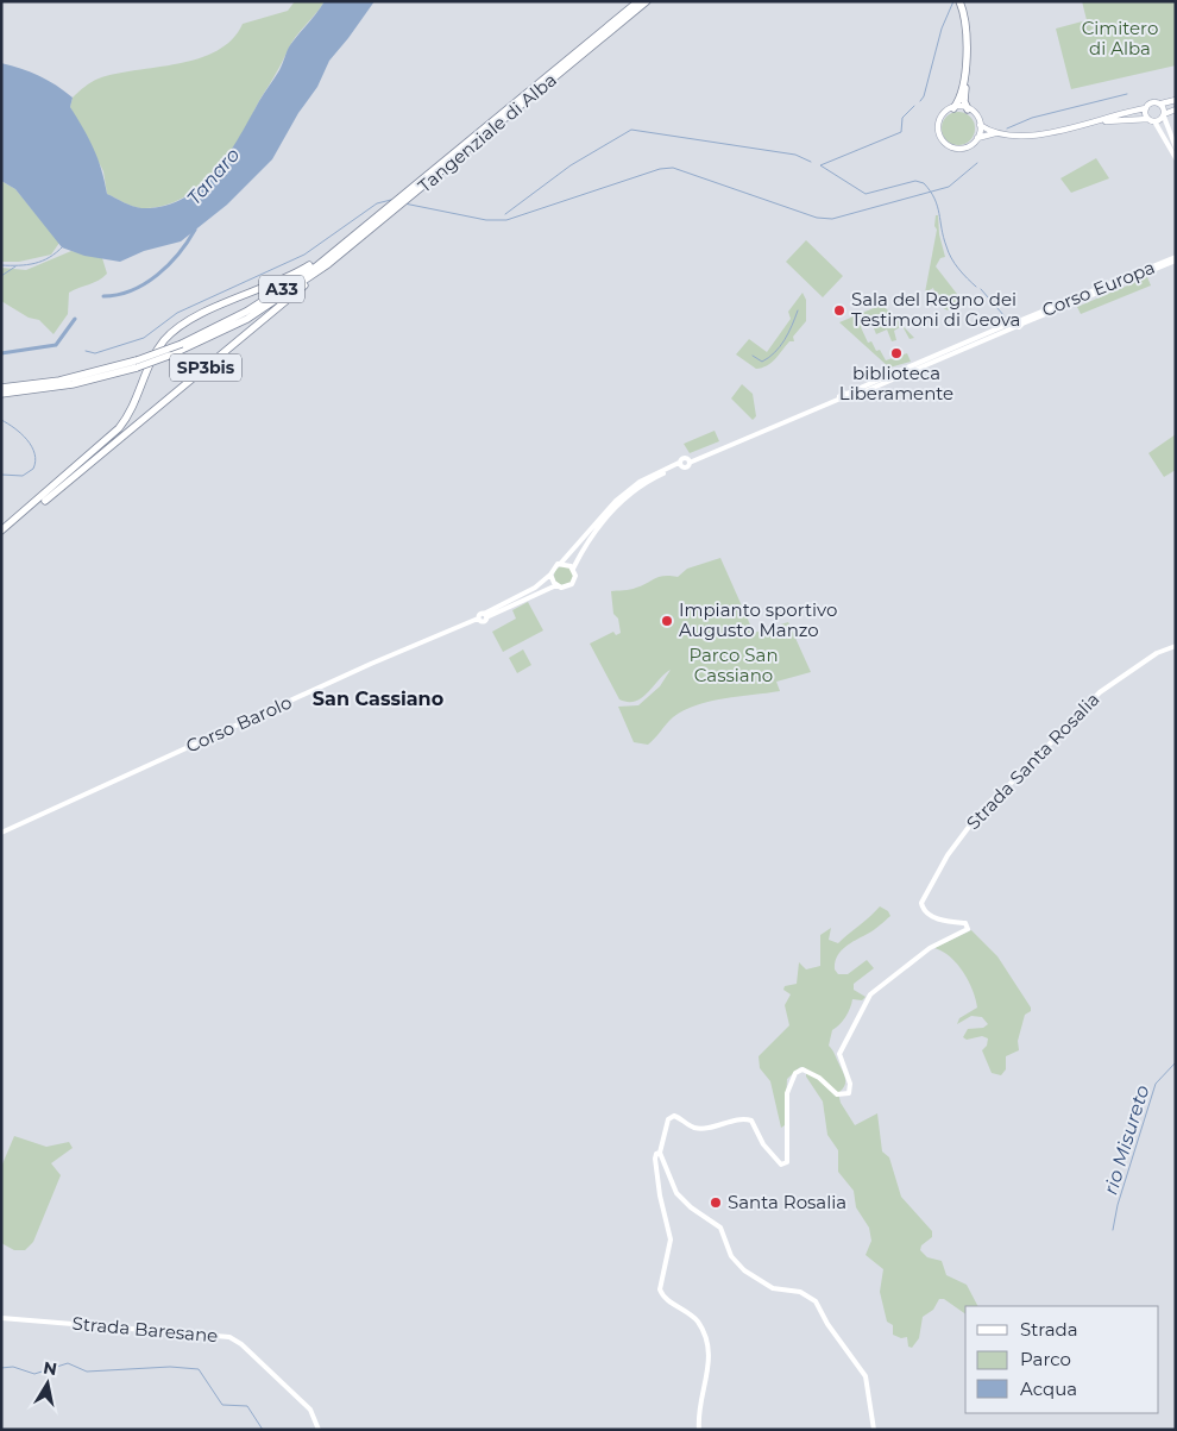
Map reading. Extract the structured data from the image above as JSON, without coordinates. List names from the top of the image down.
{
  "streets": {
    "highway": ["Tangenziale di Alba", "A33", "SP3bis"],
    "main road": [
      "Corso Europa",
      "Corso Barolo",
      "Strada Santa Rosalia",
      "Strada Baresane"
    ]
  },
  "crossings": [
    ["Tangenziale di Alba", "A33"],
    ["Tangenziale di Alba", "SP3bis"],
    ["A33", "SP3bis"]
  ],
  "districts": ["San Cassiano"],
  "water": ["Tanaro", "rio Misureto"],
  "parks": ["Cimitero di Alba", "Parco San Cassiano"],
  "places": [
    "Sala del Regno dei Testimoni di Geova",
    "biblioteca Liberamente",
    "Impianto sportivo Augusto Manzo",
    "Santa Rosalia"
  ],
  "legend": ["Strada", "Parco", "Acqua"],
  "north": "top"
}
